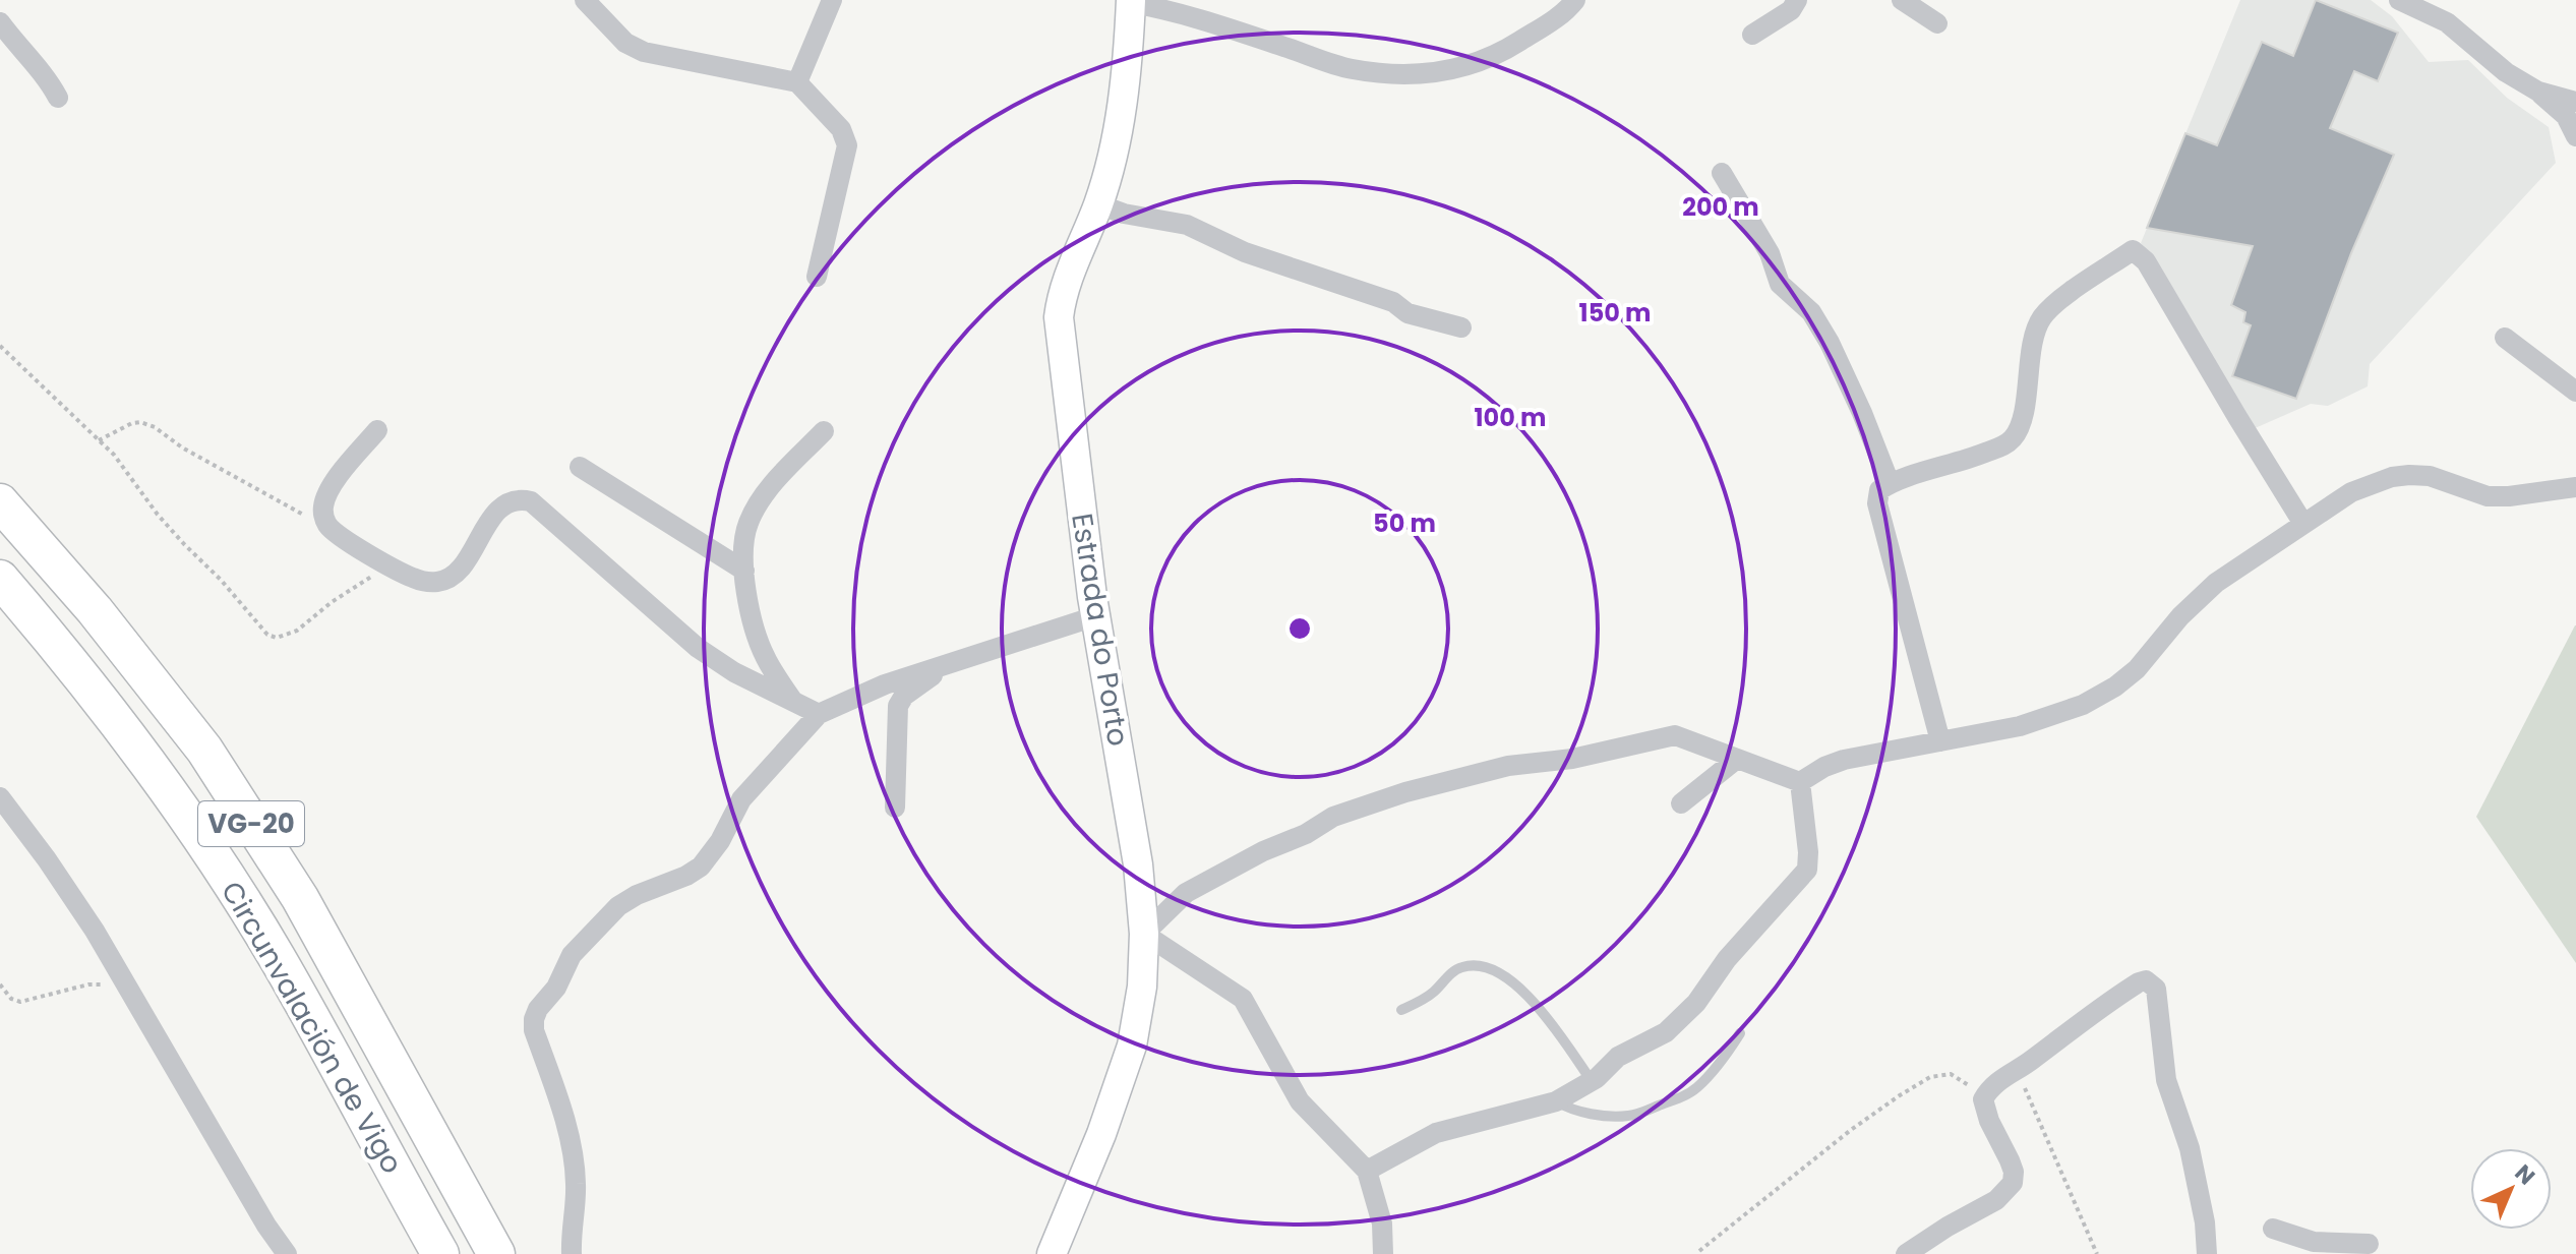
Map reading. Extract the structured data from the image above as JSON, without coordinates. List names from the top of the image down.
{
  "streets": {
    "highway": ["VG-20", "Circunvalación de Vigo"],
    "street": ["Estrada do Porto"]
  },
  "north": "top right",
  "rings": [
    "200 m",
    "150 m",
    "100 m",
    "50 m"
  ]
}
